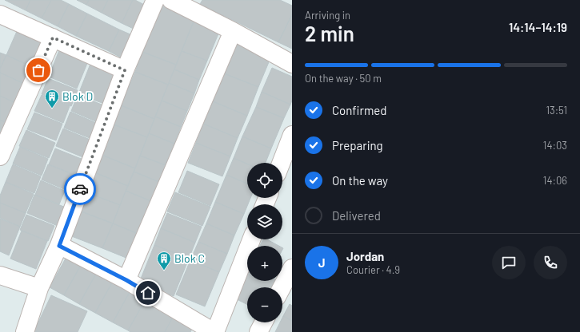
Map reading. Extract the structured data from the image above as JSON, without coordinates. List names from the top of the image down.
{
  "places": {
    "building": ["Blok D", "Blok C"]
  },
  "page": {
    "heading": ["2 min", "Arriving in", "14:14–14:19"],
    "panel": ["Jordan", "Courier · 4.9"],
    "bar": "On the way · 50 m",
    "list": [
      ["Confirmed", "13:51"],
      ["Preparing", "14:03"],
      ["On the way", "14:06"],
      "Delivered"
    ],
    "map_buttons": ["+", "−"],
    "round": "J"
  }
}
